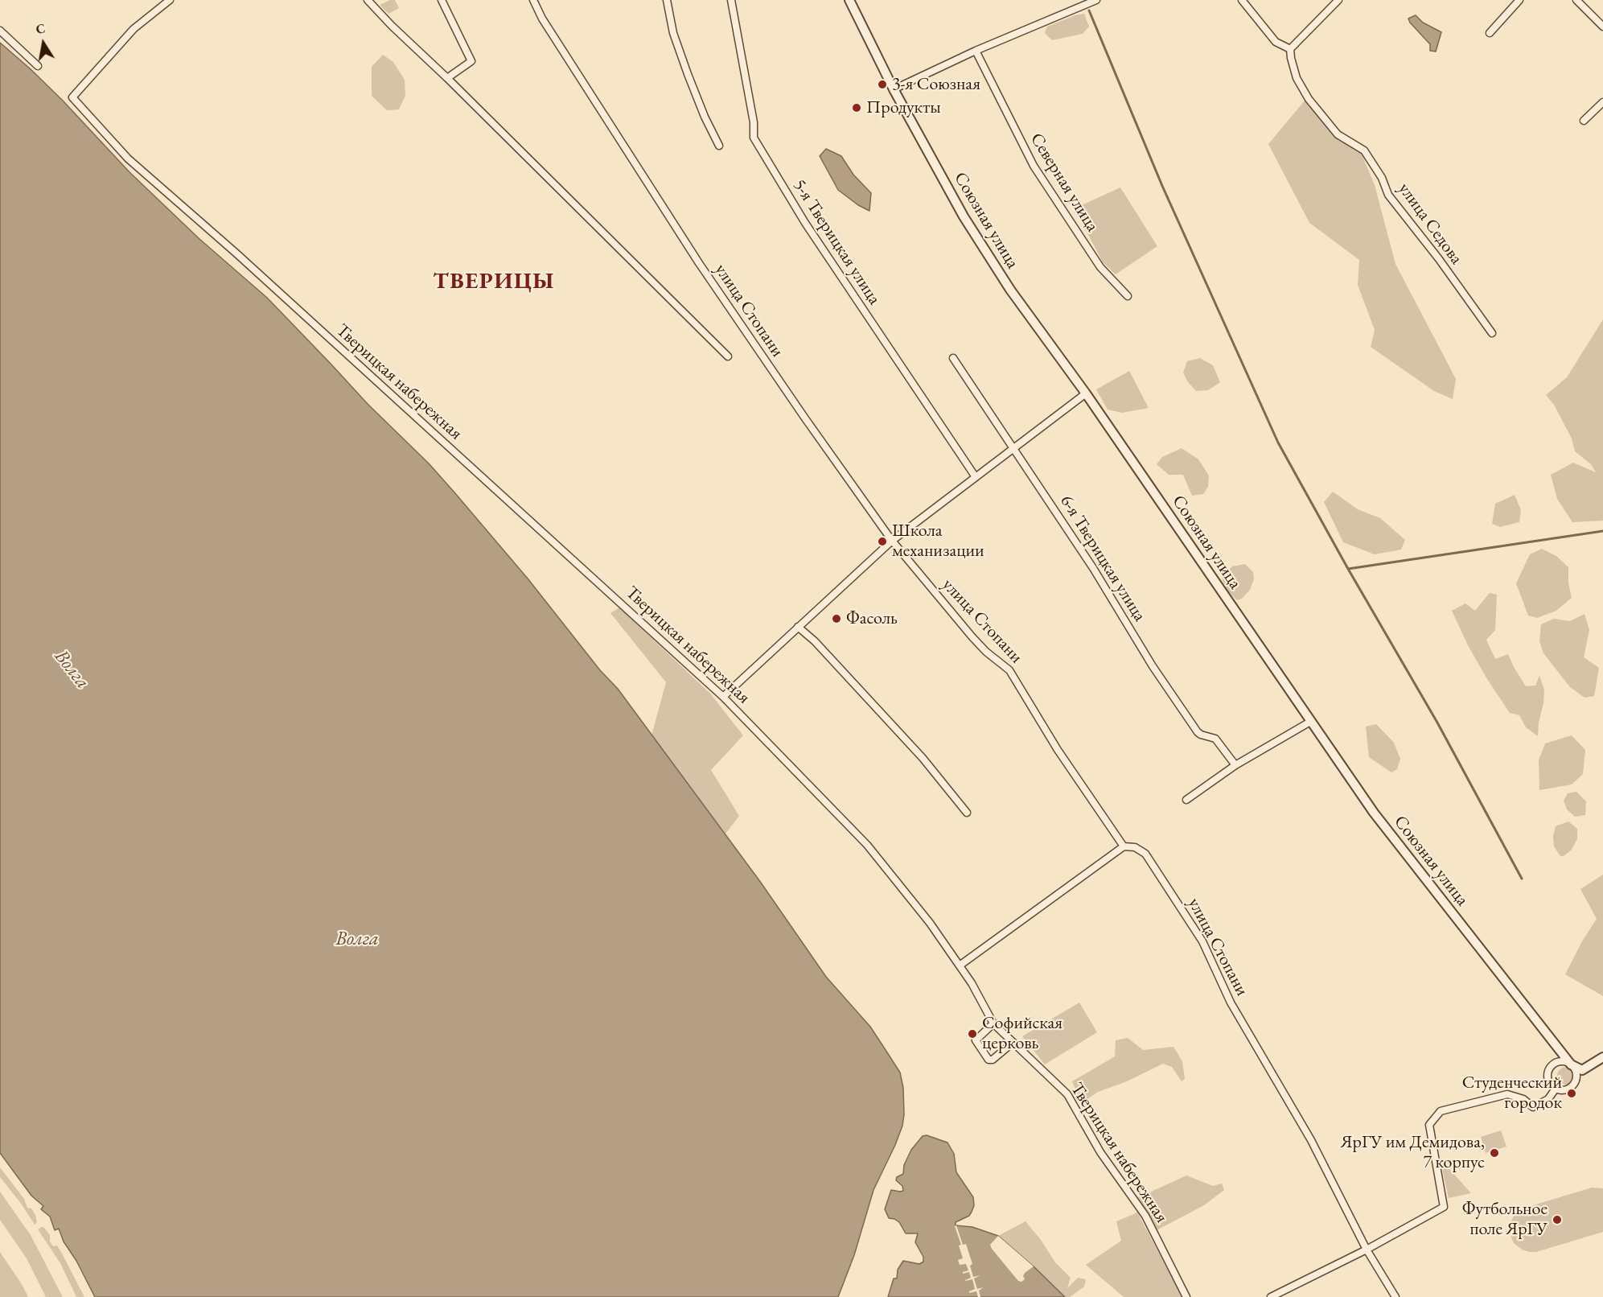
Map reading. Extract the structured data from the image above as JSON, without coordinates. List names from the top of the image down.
{
  "streets": {
    "street": [
      "Северная улица",
      "Союзная улица",
      "улица Седова",
      "5-я Тверицкая улица",
      "улица Стопани",
      "Тверицкая набережная",
      "6-я Тверицкая улица"
    ]
  },
  "districts": ["ТВЕРИЦЫ"],
  "water": ["Волга"],
  "places": [
    "3-я Союзная",
    "Продукты",
    "Школа механизации",
    "Фасоль",
    "Софийская церковь",
    "Студенческий городок",
    "ЯрГУ им Демидова, 7 корпус",
    "Футбольное поле ЯрГУ"
  ],
  "north": "top"
}
